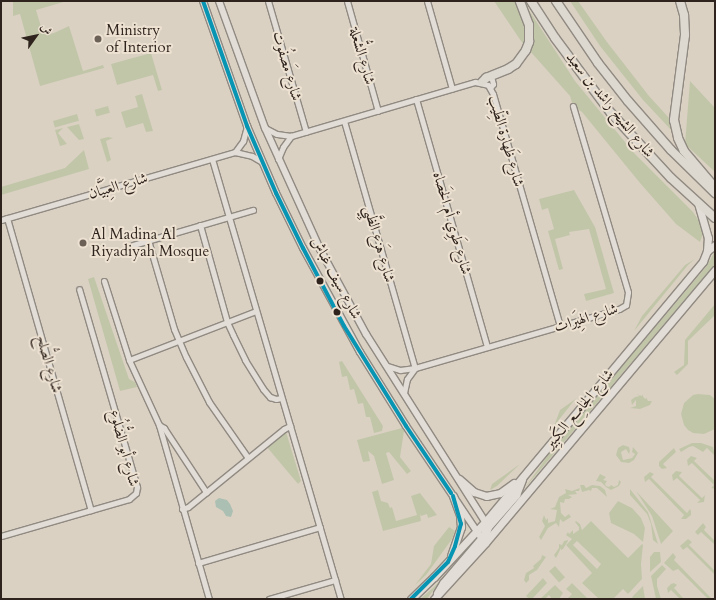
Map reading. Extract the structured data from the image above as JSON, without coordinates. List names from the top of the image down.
{
  "streets": {
    "main road": ["شارع الشيخ راشد بن سعيد", "شارع الجامِع الكَبِير"],
    "street": [
      "شارع الشُّعلة",
      "شارع مَصفُوت",
      "شارع ظَهارة الطِّيب",
      "شارع العِبَيَّان",
      "شارع طَوِي أم الحَصاه",
      "شارع هَزع الظَّبِي",
      "شارع سيف غباش",
      "شارع الهِيَرات",
      "شارع الصُّلح",
      "شارع أبو الضُّلُوع"
    ]
  },
  "crossings": [
    ["شارع الشُّعلة", "شارع ظَهارة الطِّيب"],
    ["شارع مَصفُوت", "شارع ظَهارة الطِّيب"],
    ["شارع ظَهارة الطِّيب", "شارع طَوِي أم الحَصاه"],
    ["شارع ظَهارة الطِّيب", "شارع هَزع الظَّبِي"],
    ["شارع ظَهارة الطِّيب", "شارع سيف غباش"],
    ["شارع ظَهارة الطِّيب", "شارع الهِيَرات"],
    ["شارع العِبَيَّان", "شارع الصُّلح"],
    ["شارع طَوِي أم الحَصاه", "شارع الهِيَرات"],
    ["شارع هَزع الظَّبِي", "شارع الهِيَرات"],
    ["شارع سيف غباش", "شارع الهِيَرات"],
    ["شارع سيف غباش", "شارع الجامِع الكَبِير"],
    ["شارع الصُّلح", "شارع أبو الضُّلُوع"]
  ],
  "places": ["Ministry of Interior", "Al Madina Al Riyadiyah Mosque"],
  "north": "top right"
}
